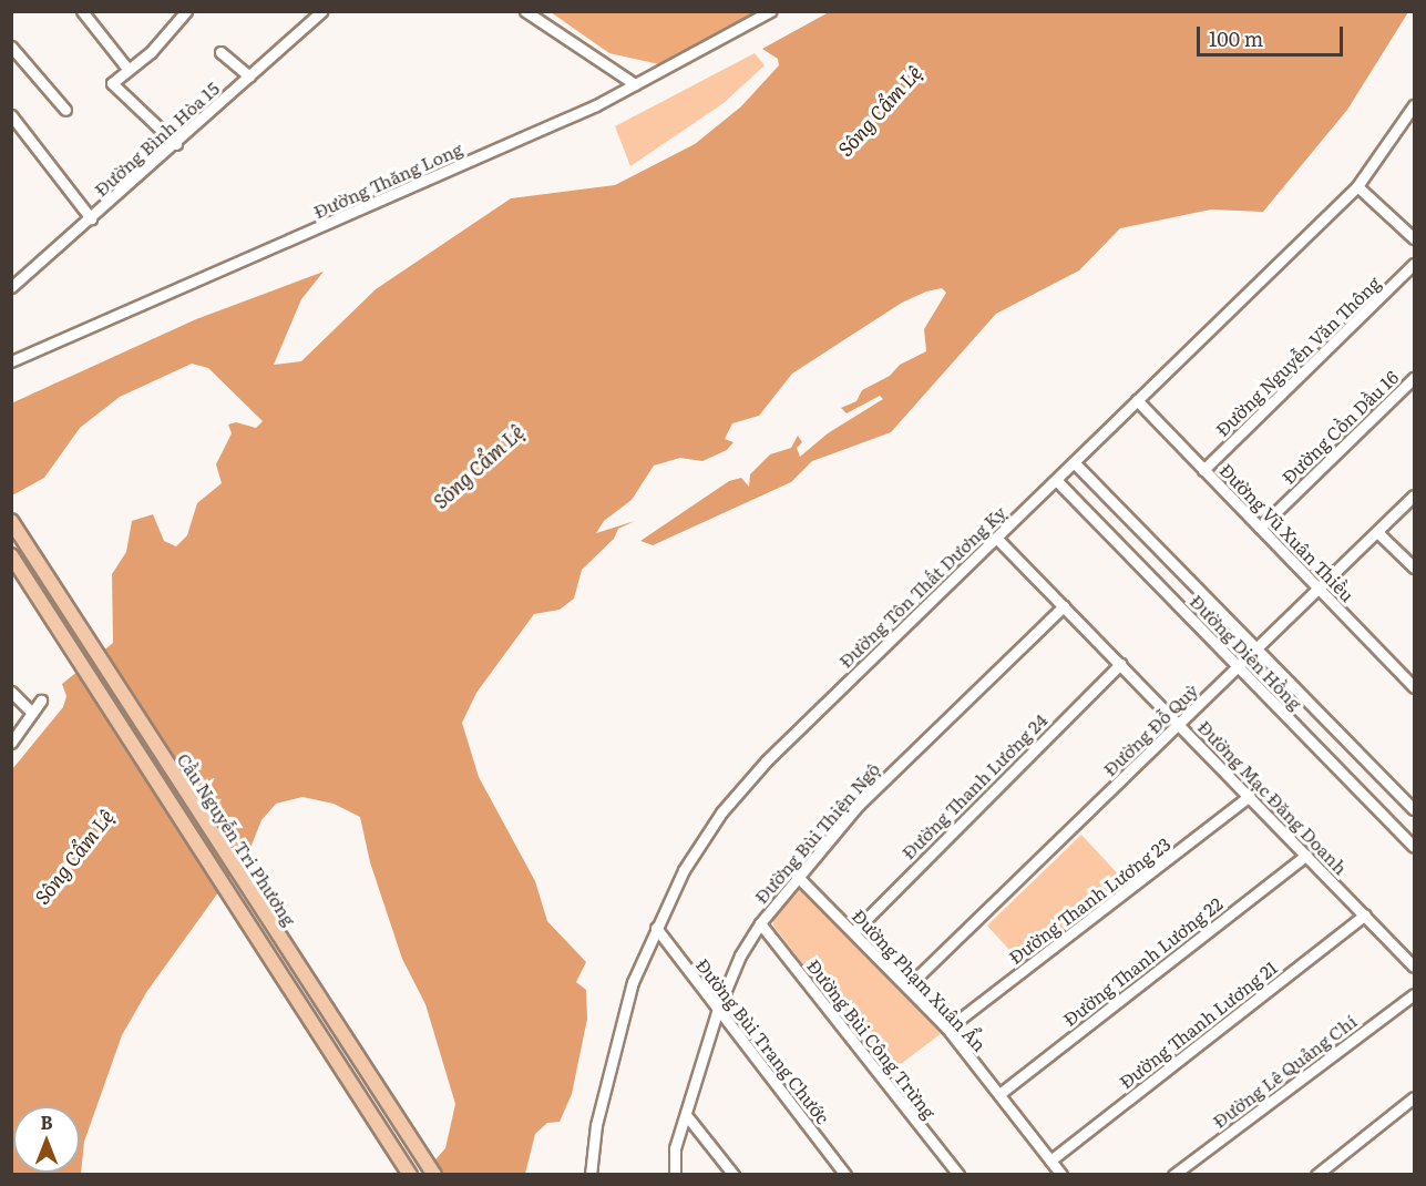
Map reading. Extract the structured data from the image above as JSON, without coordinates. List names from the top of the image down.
{
  "streets": {
    "main road": ["Cầu Nguyễn Tri Phương"],
    "street": [
      "Đường Bình Hòa 15",
      "Đường Thăng Long",
      "Đường Nguyễn Văn Thông",
      "Đường Cồn Dầu 16",
      "Đường Vũ Xuân Thiều",
      "Đường Tôn Thất Dương Kỵ",
      "Đường Diên Hồng",
      "Đường Đỗ Quỳ",
      "Đường Thanh Lương 24",
      "Đường Mạc Đăng Doanh",
      "Đường Bùi Thiện Ngộ",
      "Đường Thanh Lương 23",
      "Đường Thanh Lương 22",
      "Đường Phạm Xuân Ẩn",
      "Đường Thanh Lương 21",
      "Đường Bùi Công Trừng",
      "Đường Bùi Trang Chước",
      "Đường Lê Quảng Chí"
    ]
  },
  "crossings": [
    ["Đường Nguyễn Văn Thông", "Đường Vũ Xuân Thiều"],
    ["Đường Cồn Dầu 16", "Đường Vũ Xuân Thiều"],
    ["Đường Vũ Xuân Thiều", "Đường Tôn Thất Dương Kỵ"],
    ["Đường Vũ Xuân Thiều", "Đường Đỗ Quỳ"],
    ["Đường Tôn Thất Dương Kỵ", "Đường Diên Hồng"],
    ["Đường Tôn Thất Dương Kỵ", "Đường Mạc Đăng Doanh"],
    ["Đường Tôn Thất Dương Kỵ", "Đường Bùi Trang Chước"],
    ["Đường Diên Hồng", "Đường Đỗ Quỳ"],
    ["Đường Đỗ Quỳ", "Đường Mạc Đăng Doanh"],
    ["Đường Đỗ Quỳ", "Đường Phạm Xuân Ẩn"],
    ["Đường Thanh Lương 24", "Đường Mạc Đăng Doanh"],
    ["Đường Thanh Lương 24", "Đường Phạm Xuân Ẩn"],
    ["Đường Mạc Đăng Doanh", "Đường Bùi Thiện Ngộ"],
    ["Đường Mạc Đăng Doanh", "Đường Thanh Lương 23"],
    ["Đường Mạc Đăng Doanh", "Đường Thanh Lương 22"],
    ["Đường Mạc Đăng Doanh", "Đường Thanh Lương 21"],
    ["Đường Bùi Thiện Ngộ", "Đường Phạm Xuân Ẩn"],
    ["Đường Bùi Thiện Ngộ", "Đường Bùi Công Trừng"],
    ["Đường Bùi Thiện Ngộ", "Đường Bùi Trang Chước"],
    ["Đường Thanh Lương 23", "Đường Phạm Xuân Ẩn"],
    ["Đường Thanh Lương 22", "Đường Phạm Xuân Ẩn"],
    ["Đường Phạm Xuân Ẩn", "Đường Thanh Lương 21"]
  ],
  "water": ["Sông Cẩm Lệ"],
  "scale_bar": "100 m",
  "north": "top"
}
